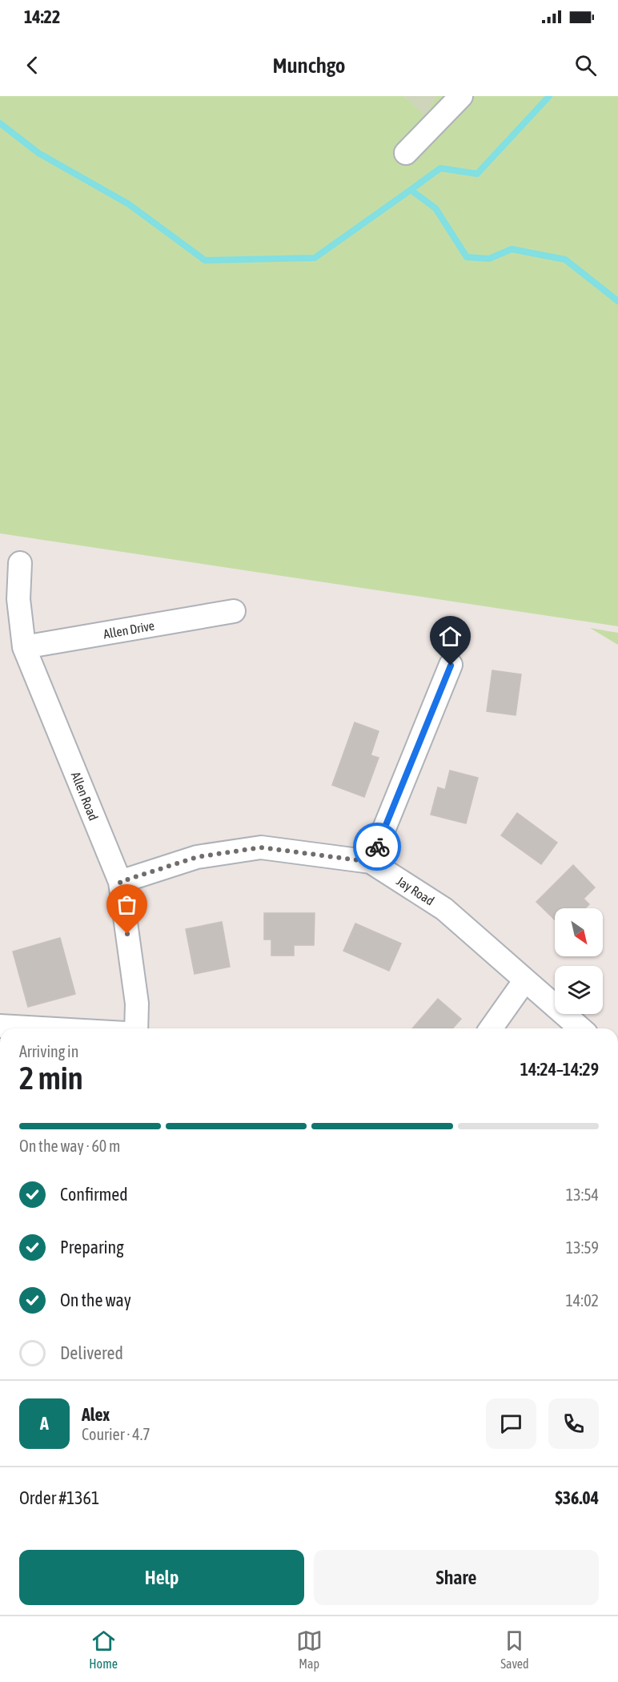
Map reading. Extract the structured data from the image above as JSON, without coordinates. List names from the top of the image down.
{
  "streets": {
    "street": ["Allen Drive", "Allen Road", "Jay Road"]
  },
  "crossings": [
    ["Allen Drive", "Allen Road"],
    ["Allen Road", "Jay Road"]
  ],
  "north": "bottom right",
  "page": {
    "status": "14:22",
    "header": "Munchgo",
    "heading": ["2 min", "Arriving in", "14:24–14:29"],
    "panel": [
      "Alex",
      "Courier · 4.7",
      "Order #1361",
      "$36.04"
    ],
    "bar": "On the way · 60 m",
    "list": [
      ["Confirmed", "13:54"],
      ["Preparing", "13:59"],
      ["On the way", "14:02"],
      "Delivered"
    ],
    "round": "A",
    "buttons": ["Help", "Share"],
    "tabs": ["Home", "Map", "Saved"]
  }
}
